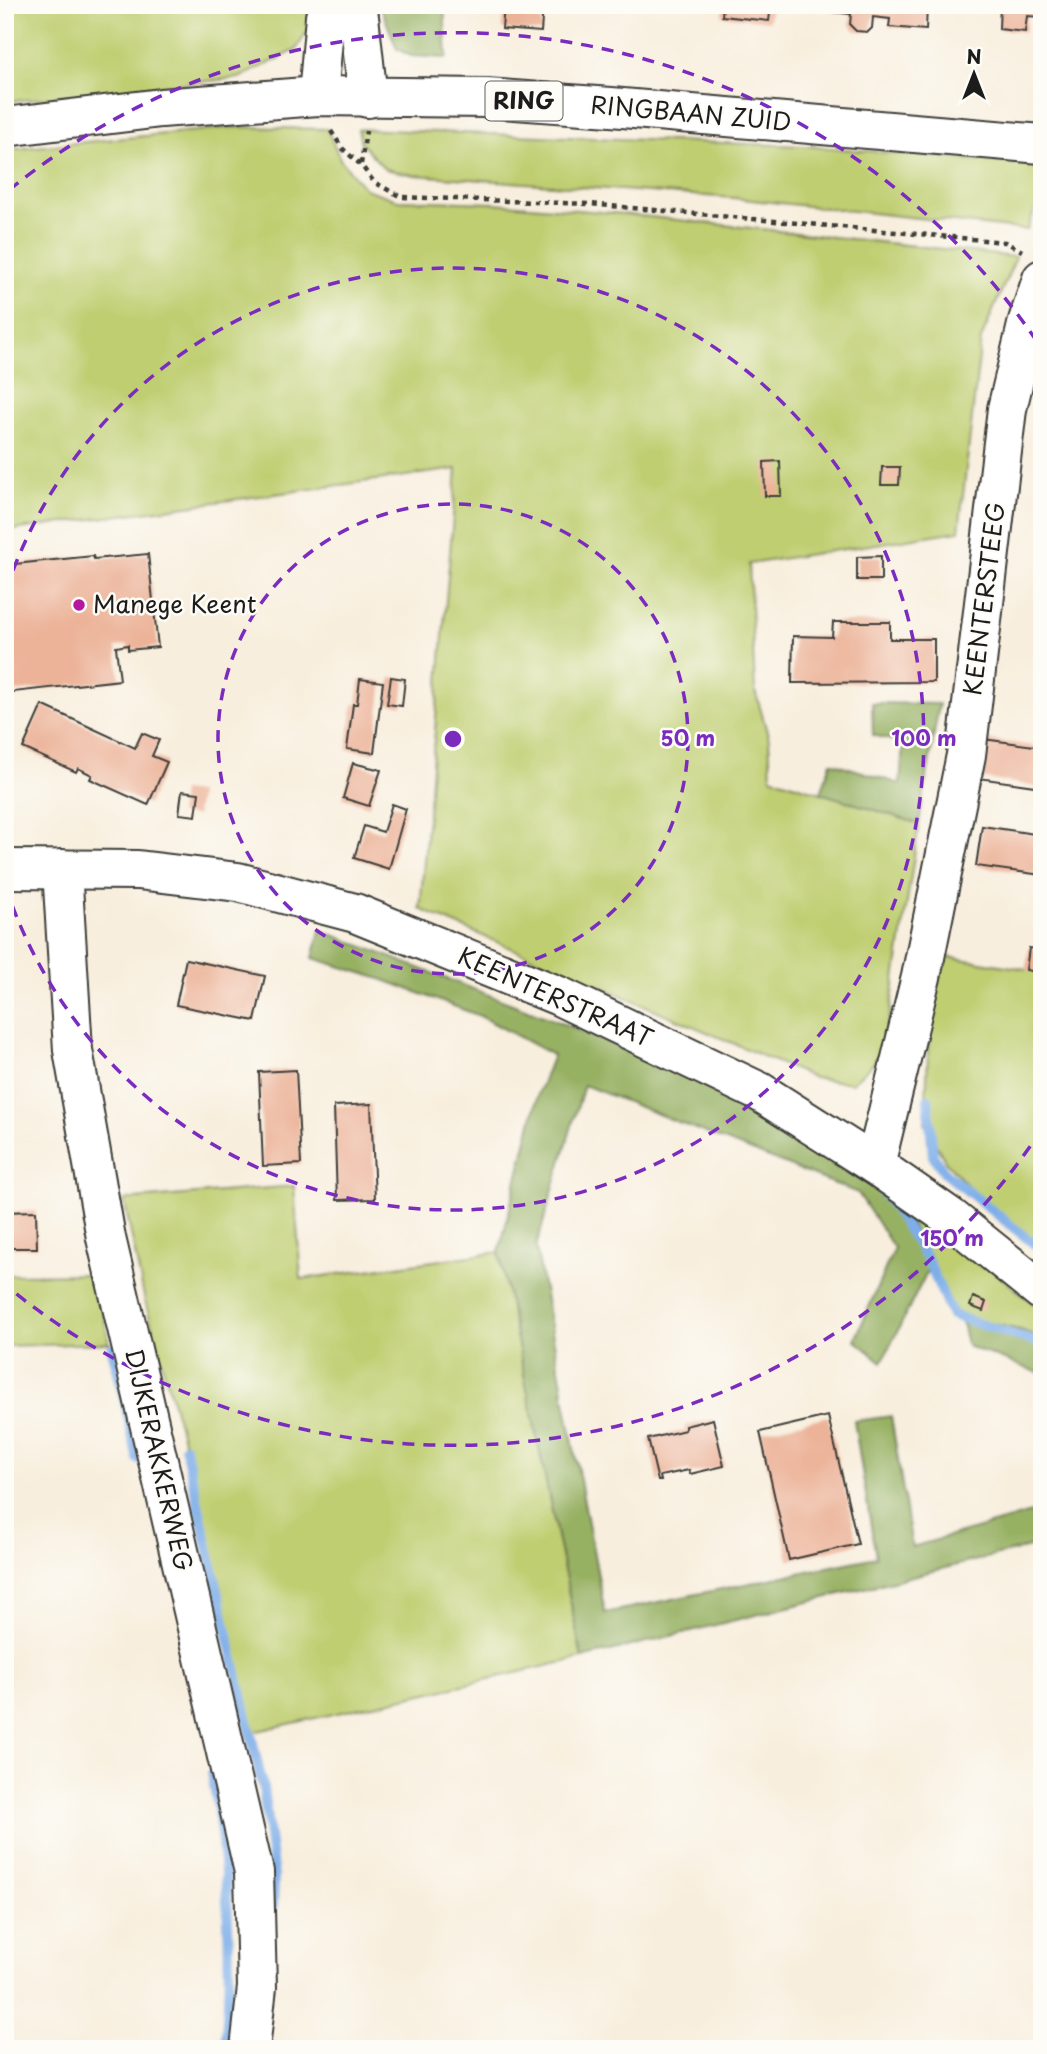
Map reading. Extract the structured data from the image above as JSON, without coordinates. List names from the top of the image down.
{
  "streets": {
    "street": [
      "RING",
      "RINGBAAN ZUID",
      "KEENTERSTEEG",
      "KEENTERSTRAAT",
      "DIJKERAKKERWEG"
    ]
  },
  "crossings": [
    ["KEENTERSTEEG", "KEENTERSTRAAT"],
    ["KEENTERSTRAAT", "DIJKERAKKERWEG"]
  ],
  "places": ["Manege Keent"],
  "north": "top",
  "rings": ["50 m", "100 m", "150 m"]
}
